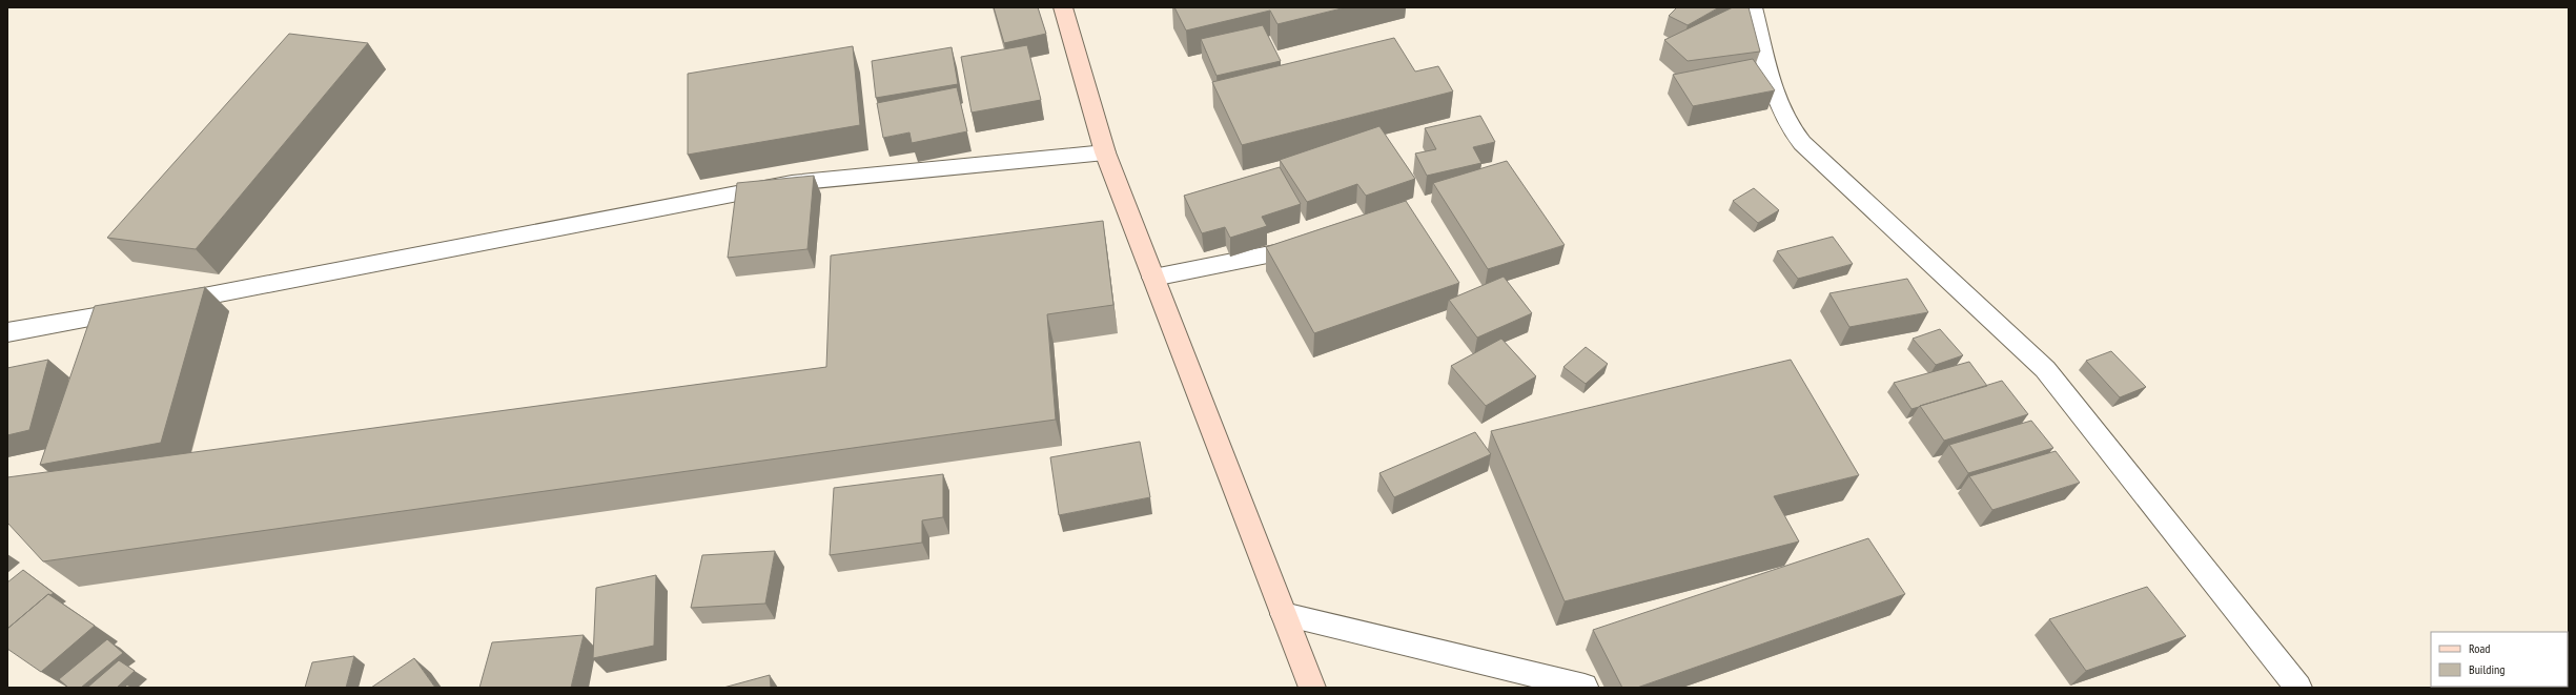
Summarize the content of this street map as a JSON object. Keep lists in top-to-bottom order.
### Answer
{
  "legend": ["Road", "Building"]
}
